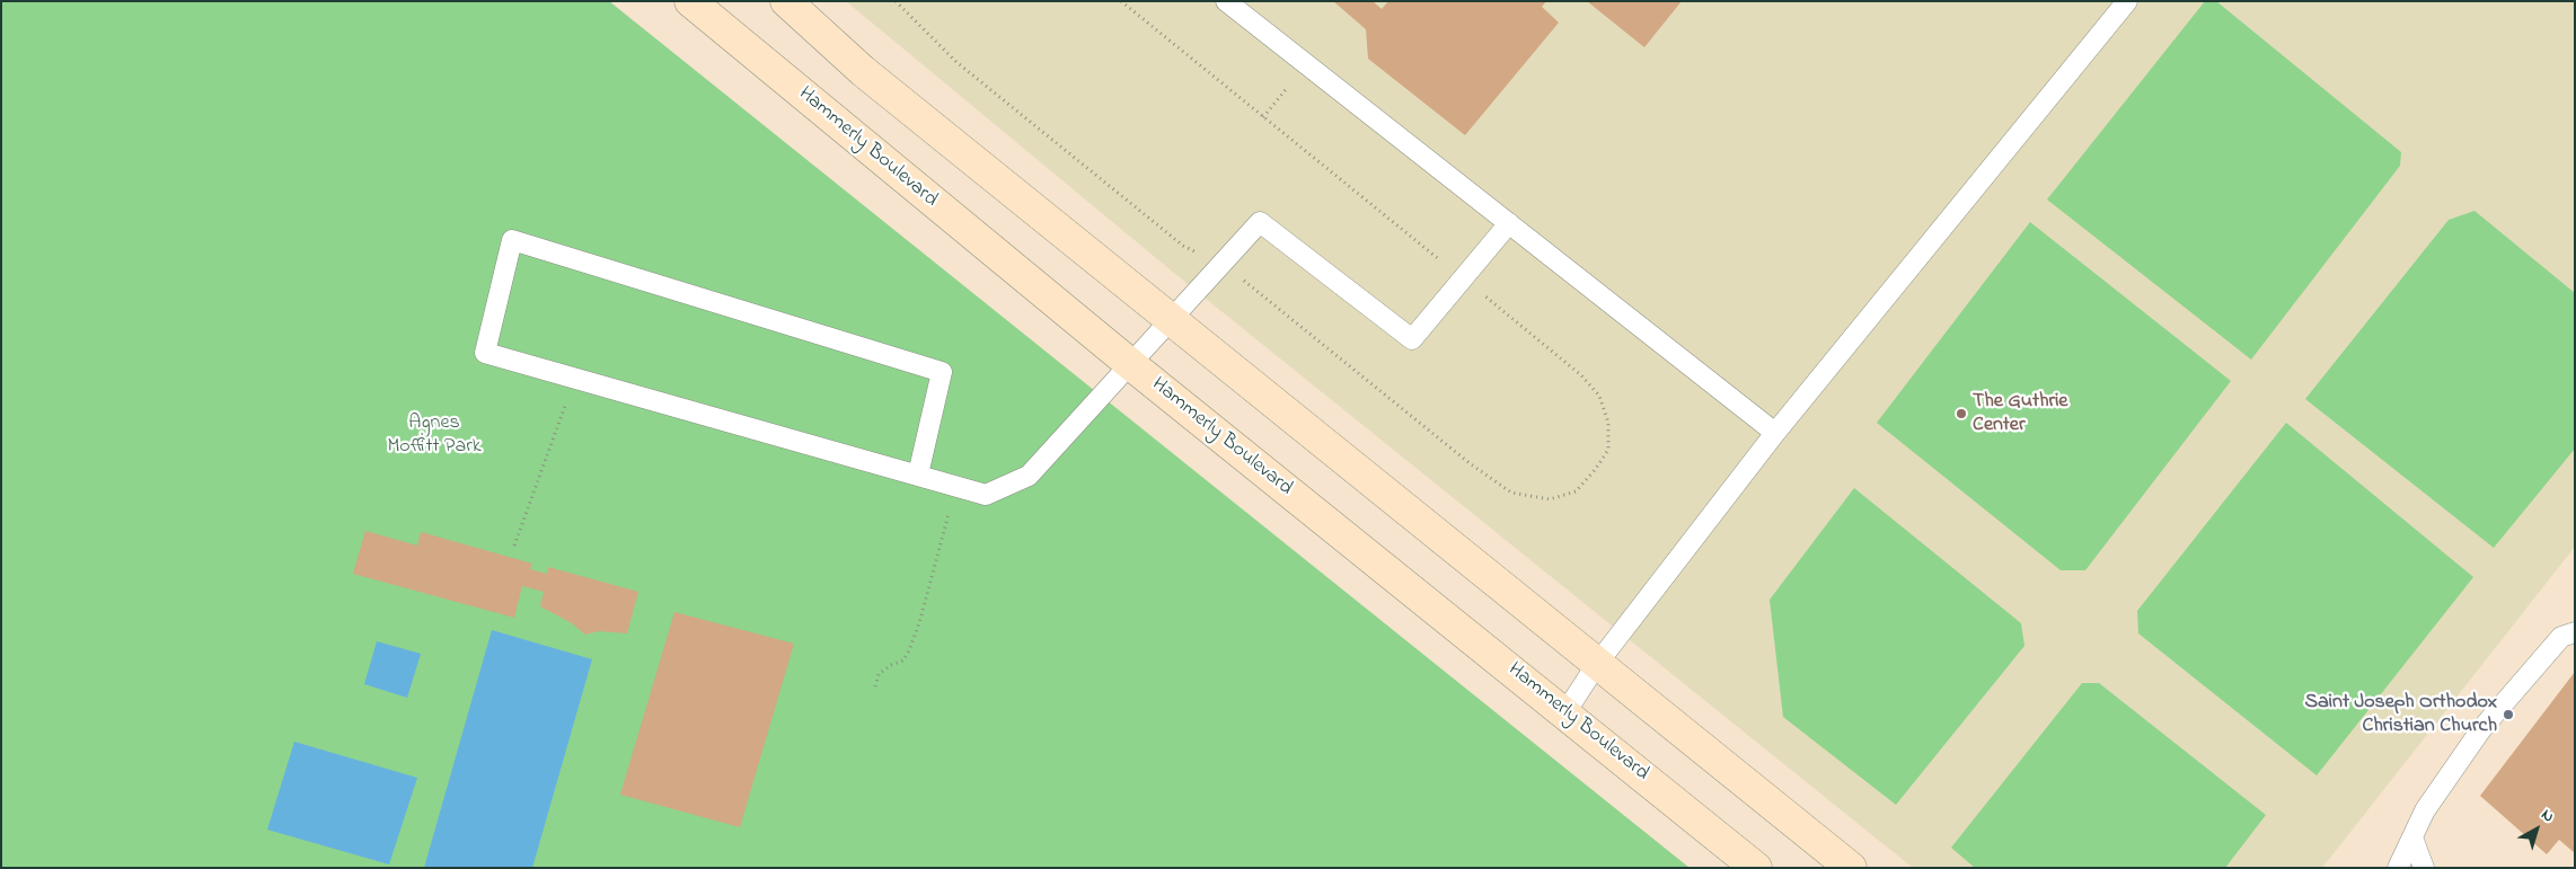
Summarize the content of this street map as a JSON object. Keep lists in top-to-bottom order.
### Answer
{
  "streets": {
    "main road": ["Hammerly Boulevard"]
  },
  "parks": ["Agnes Moffitt Park"],
  "places": ["The Guthrie Center", "Saint Joseph Orthodox Christian Church"],
  "north": "top right"
}
